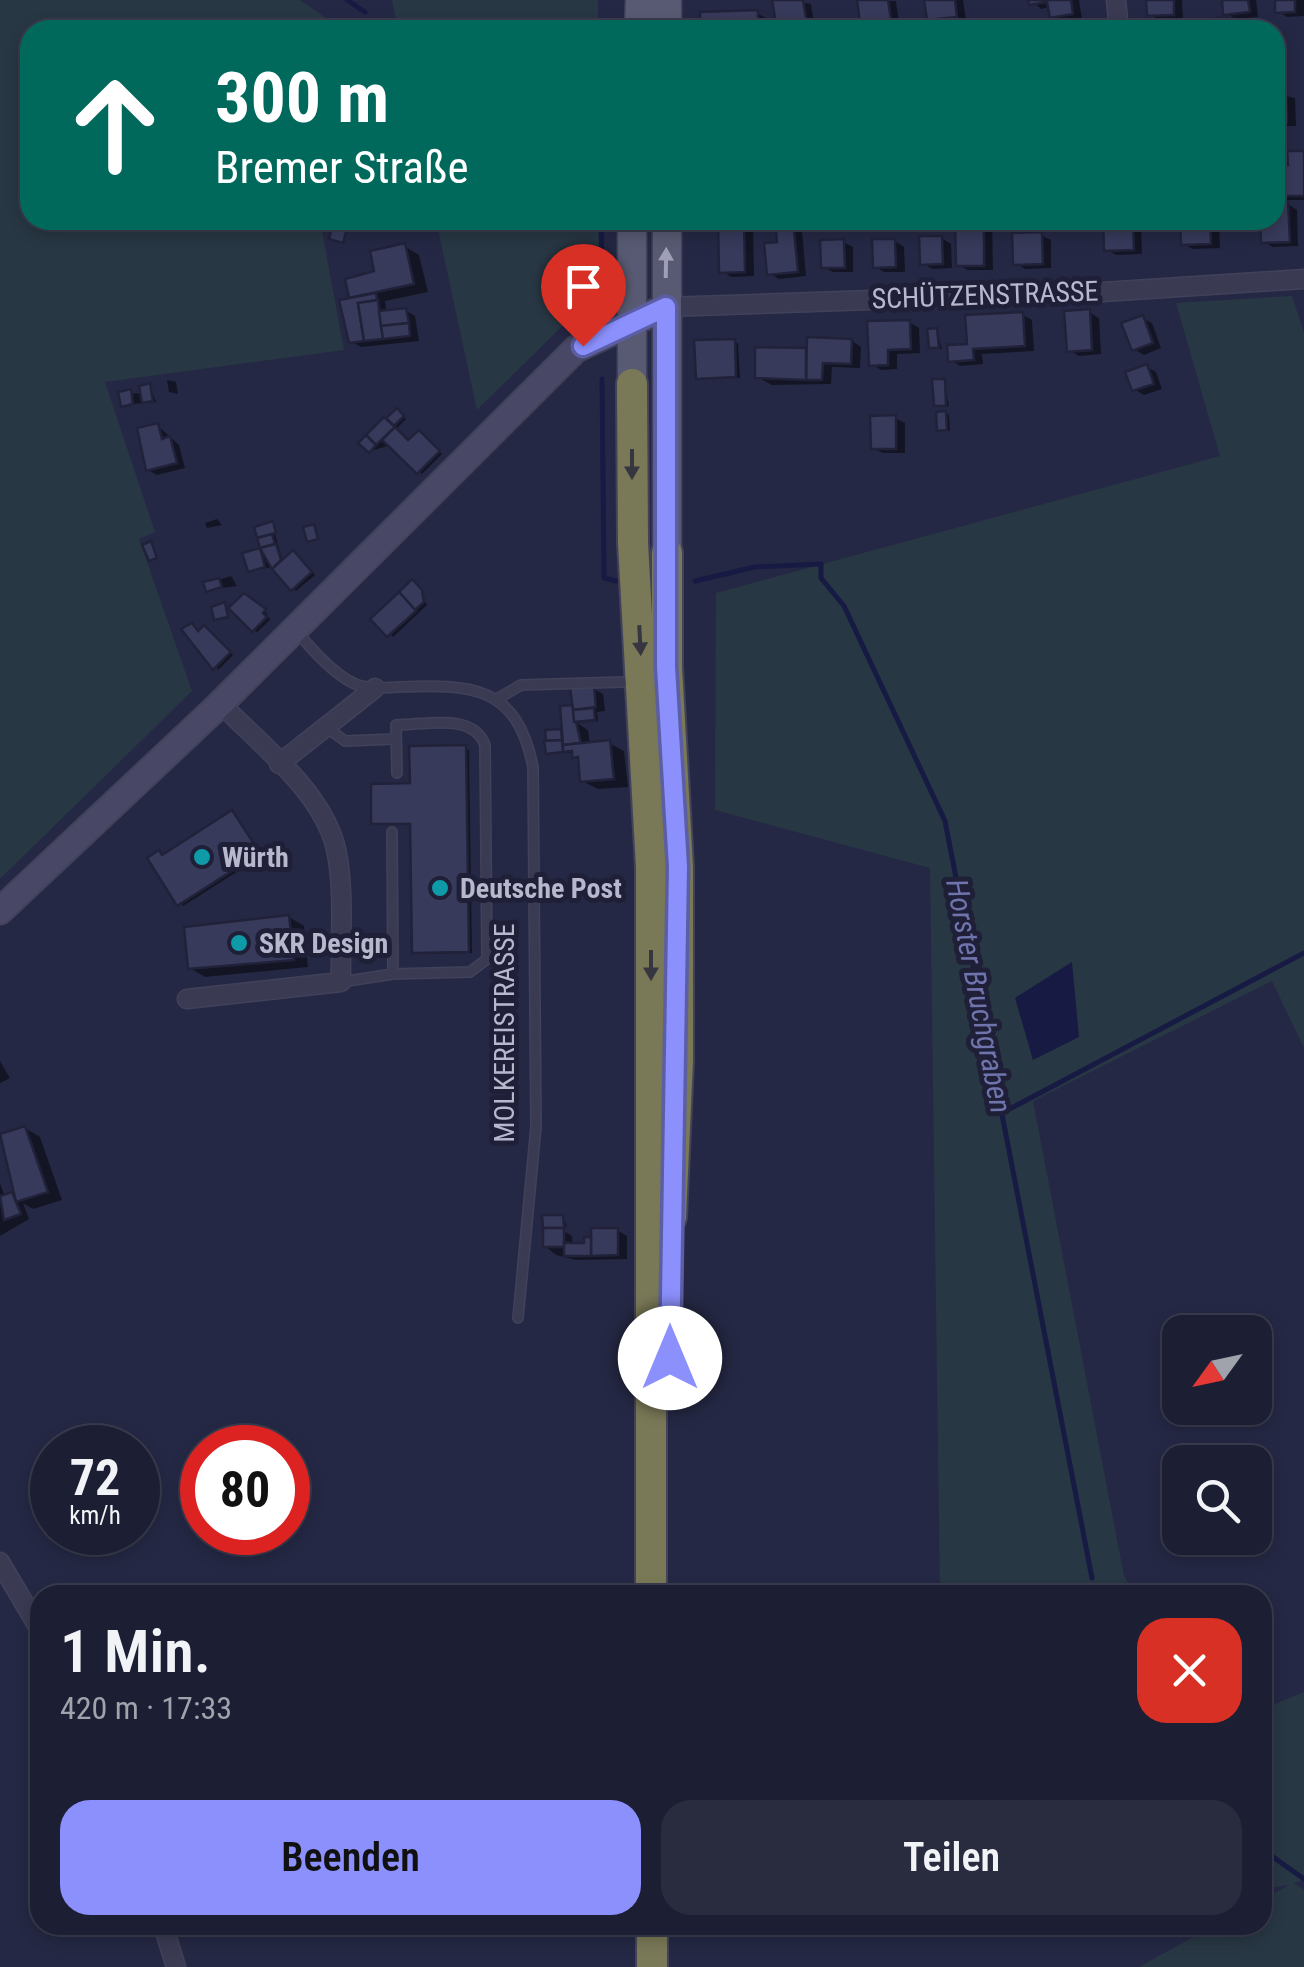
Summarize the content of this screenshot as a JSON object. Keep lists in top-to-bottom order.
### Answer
{
  "streets": {
    "street": ["SCHÜTZENSTRASSE"],
    "lane": ["MOLKEREISTRASSE"]
  },
  "water": ["Horster Bruchgraben"],
  "places": ["Würth", "Deutsche Post", "SKR Design"],
  "north": "bottom left",
  "page": {
    "turn": ["300 m", "Bremer Straße"],
    "speed": "72 km/h",
    "limit": "80",
    "heading": ["1 Min.", "420 m · 17:33"],
    "buttons": ["Beenden", "Teilen"]
  }
}
